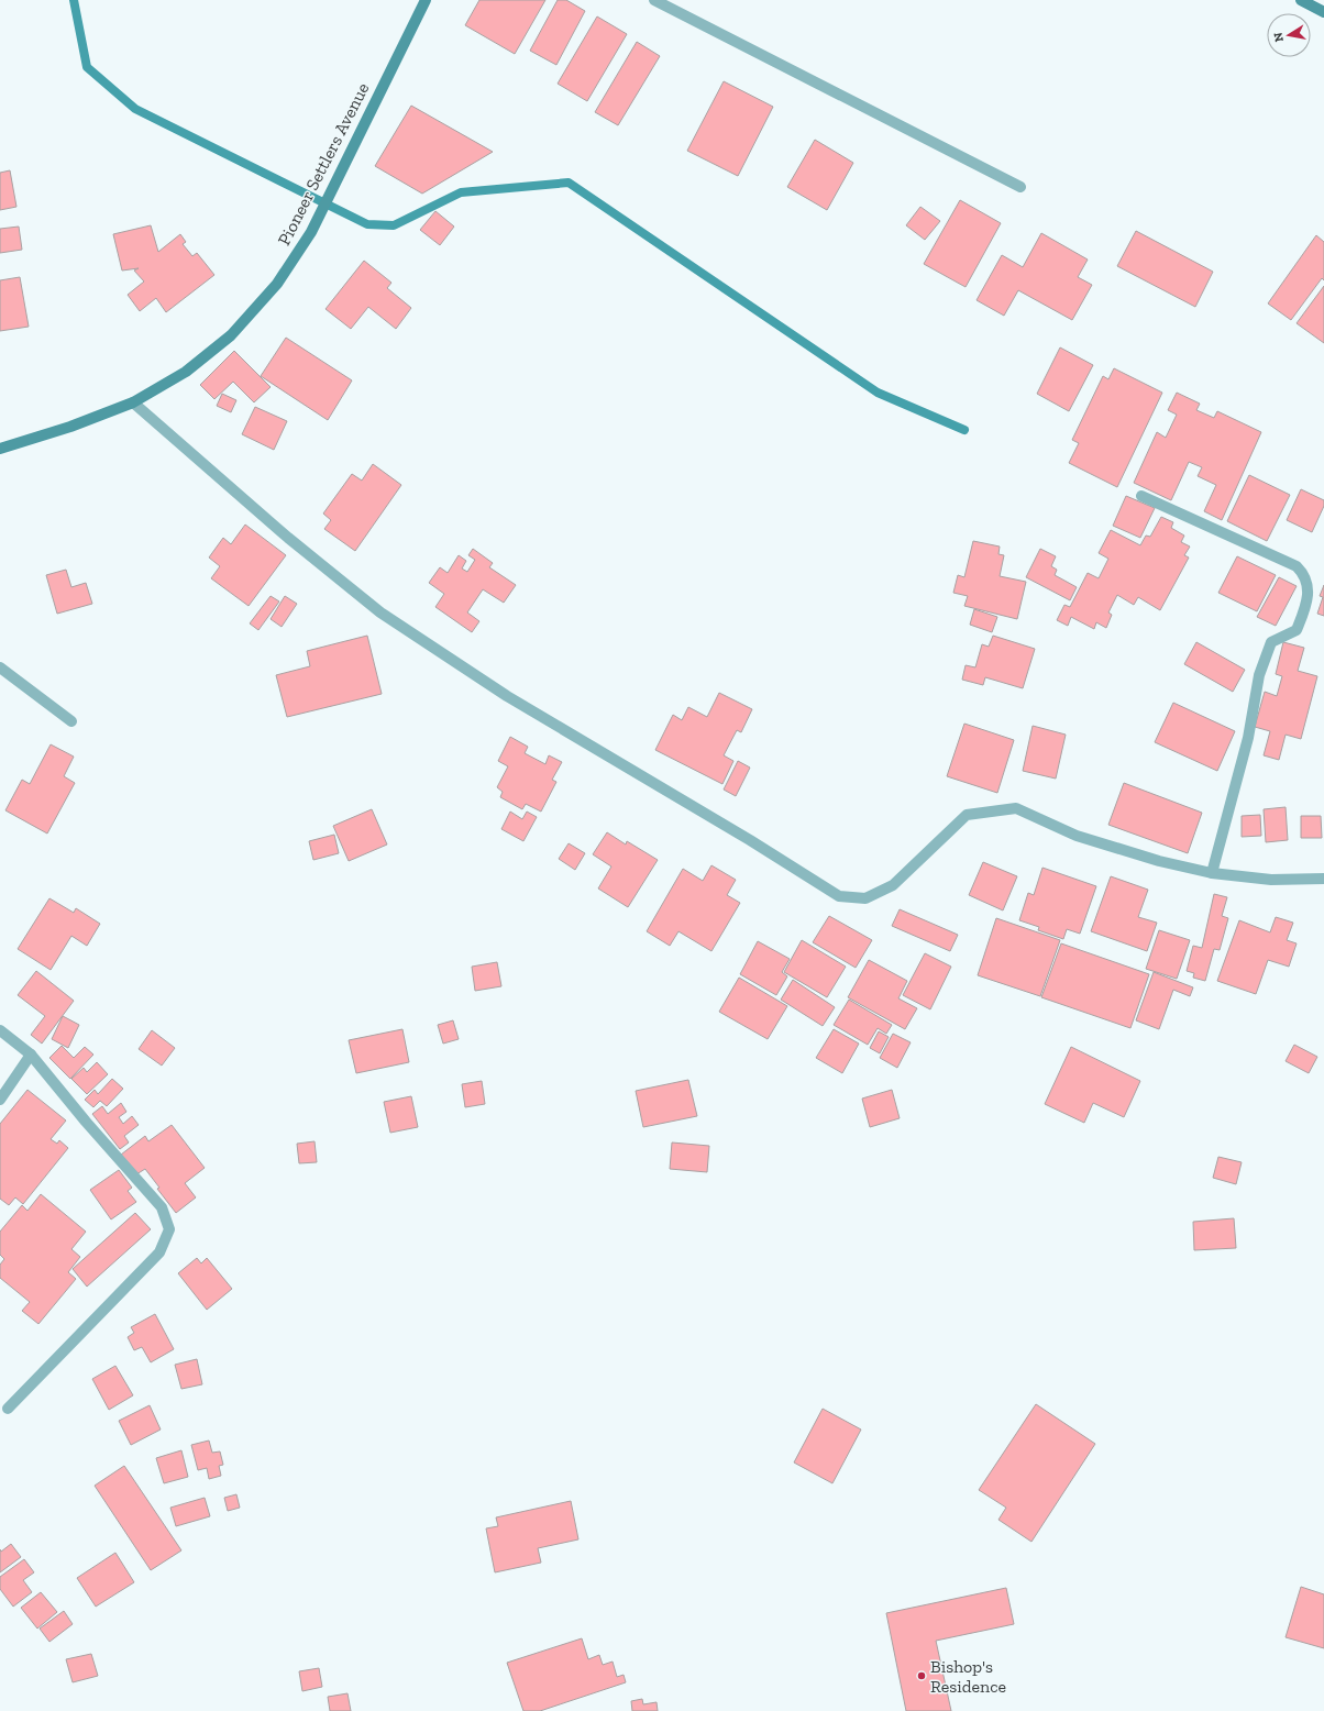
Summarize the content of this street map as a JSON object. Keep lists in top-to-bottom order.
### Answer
{
  "streets": {
    "street": ["Pioneer Settlers Avenue"]
  },
  "places": ["Bishop's Residence"],
  "north": "left"
}
